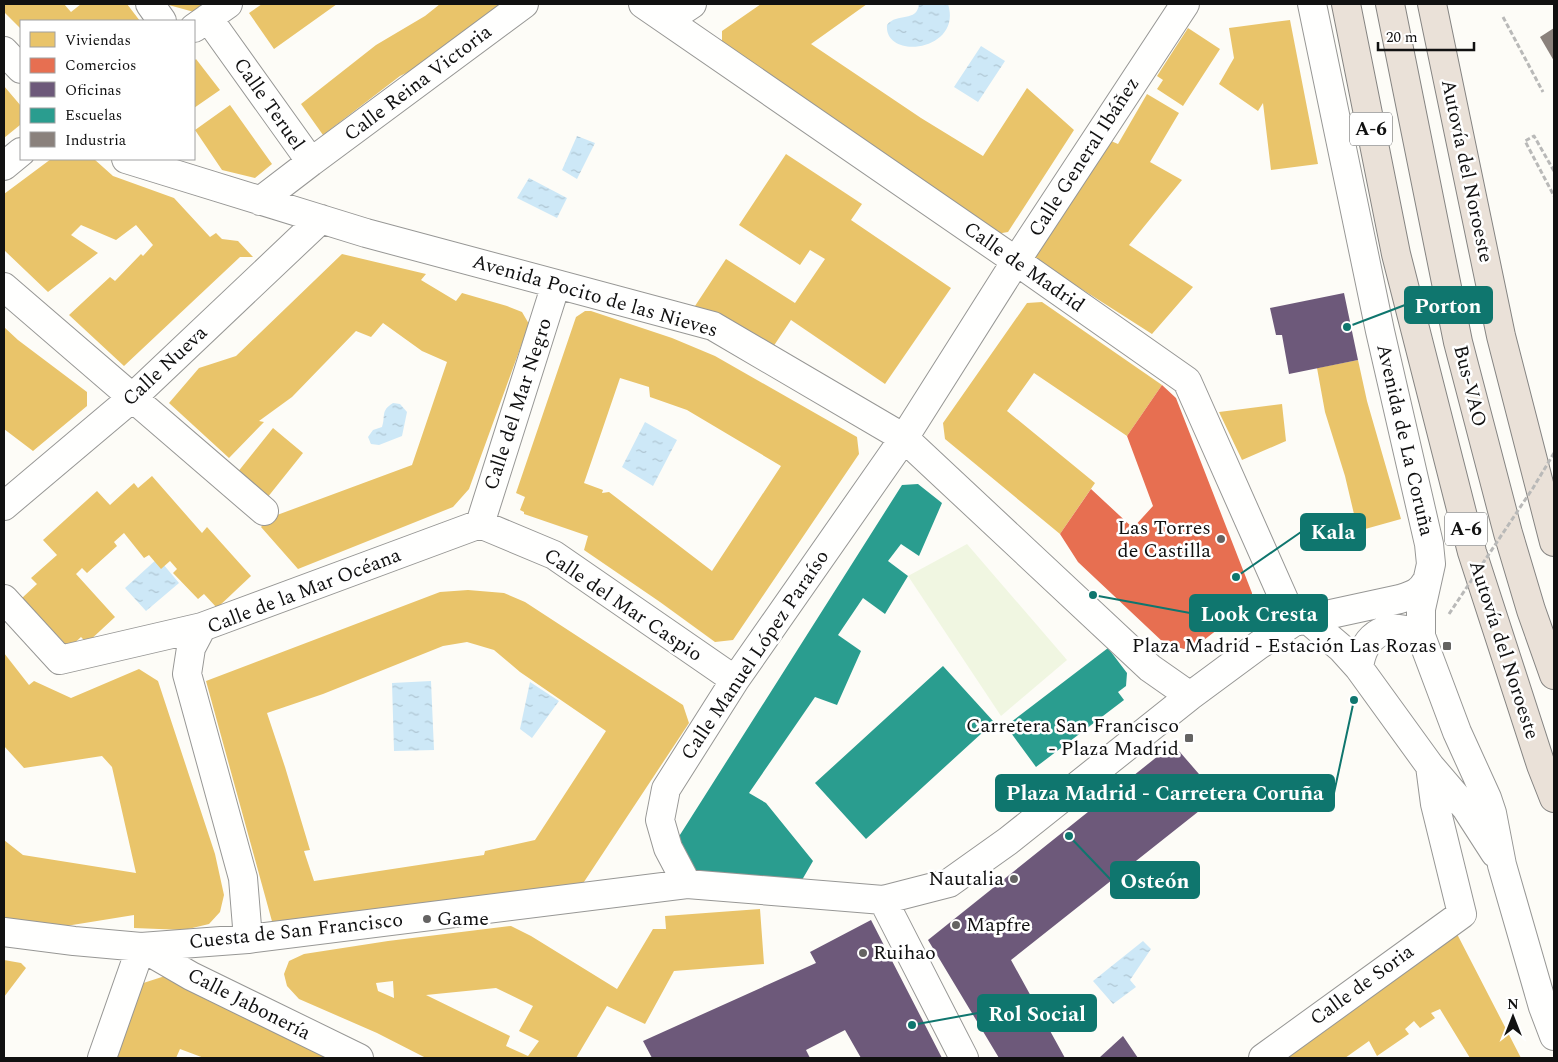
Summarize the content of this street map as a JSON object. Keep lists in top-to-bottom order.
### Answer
{
  "streets": {
    "highway": ["A-6", "Autovía del Noroeste", "Bus-VAO"],
    "street": [
      "Calle Reina Victoria",
      "Calle Teruel",
      "Calle General Ibáñez",
      "Calle de Madrid",
      "Avenida Pocito de las Nieves",
      "Calle Nueva",
      "Calle del Mar Negro",
      "Avenida de La Coruña",
      "Calle de la Mar Océana",
      "Calle del Mar Caspio",
      "Calle Manuel López Paraíso",
      "Cuesta de San Francisco",
      "Calle de Soria",
      "Calle Jabonería"
    ]
  },
  "crossings": [
    ["Calle Reina Victoria", "Calle Teruel"],
    ["Calle Teruel", "Avenida Pocito de las Nieves"],
    ["Calle General Ibáñez", "Calle de Madrid"],
    ["Calle General Ibáñez", "Avenida Pocito de las Nieves"],
    ["Calle General Ibáñez", "Calle Manuel López Paraíso"],
    ["Calle de Madrid", "Cuesta de San Francisco"],
    ["Avenida Pocito de las Nieves", "Calle Nueva"],
    ["Avenida Pocito de las Nieves", "Calle del Mar Negro"],
    ["Avenida Pocito de las Nieves", "Calle Manuel López Paraíso"],
    ["Avenida Pocito de las Nieves", "Cuesta de San Francisco"],
    ["Calle del Mar Negro", "Calle de la Mar Océana"],
    ["Calle del Mar Negro", "Calle del Mar Caspio"],
    ["Avenida de La Coruña", "Cuesta de San Francisco"],
    ["Calle de la Mar Océana", "Calle del Mar Caspio"],
    ["Calle de la Mar Océana", "Cuesta de San Francisco"],
    ["Calle del Mar Caspio", "Calle Manuel López Paraíso"],
    ["Calle Manuel López Paraíso", "Cuesta de San Francisco"],
    ["Cuesta de San Francisco", "Calle Jabonería"]
  ],
  "places": {
    "other": [
      "Porton",
      "Las Torres de Castilla",
      "Kala",
      "Look Cresta",
      "Plaza Madrid - Carretera Coruña",
      "Osteón",
      "Nautalia",
      "Game",
      "Mapfre",
      "Ruihao",
      "Rol Social"
    ],
    "transit": ["Plaza Madrid - Estación Las Rozas", "Carretera San Francisco - Plaza Madrid"]
  },
  "legend": [
    "Viviendas",
    "Comercios",
    "Oficinas",
    "Escuelas",
    "Industria"
  ],
  "scale_bar": "20 m",
  "north": "top"
}
